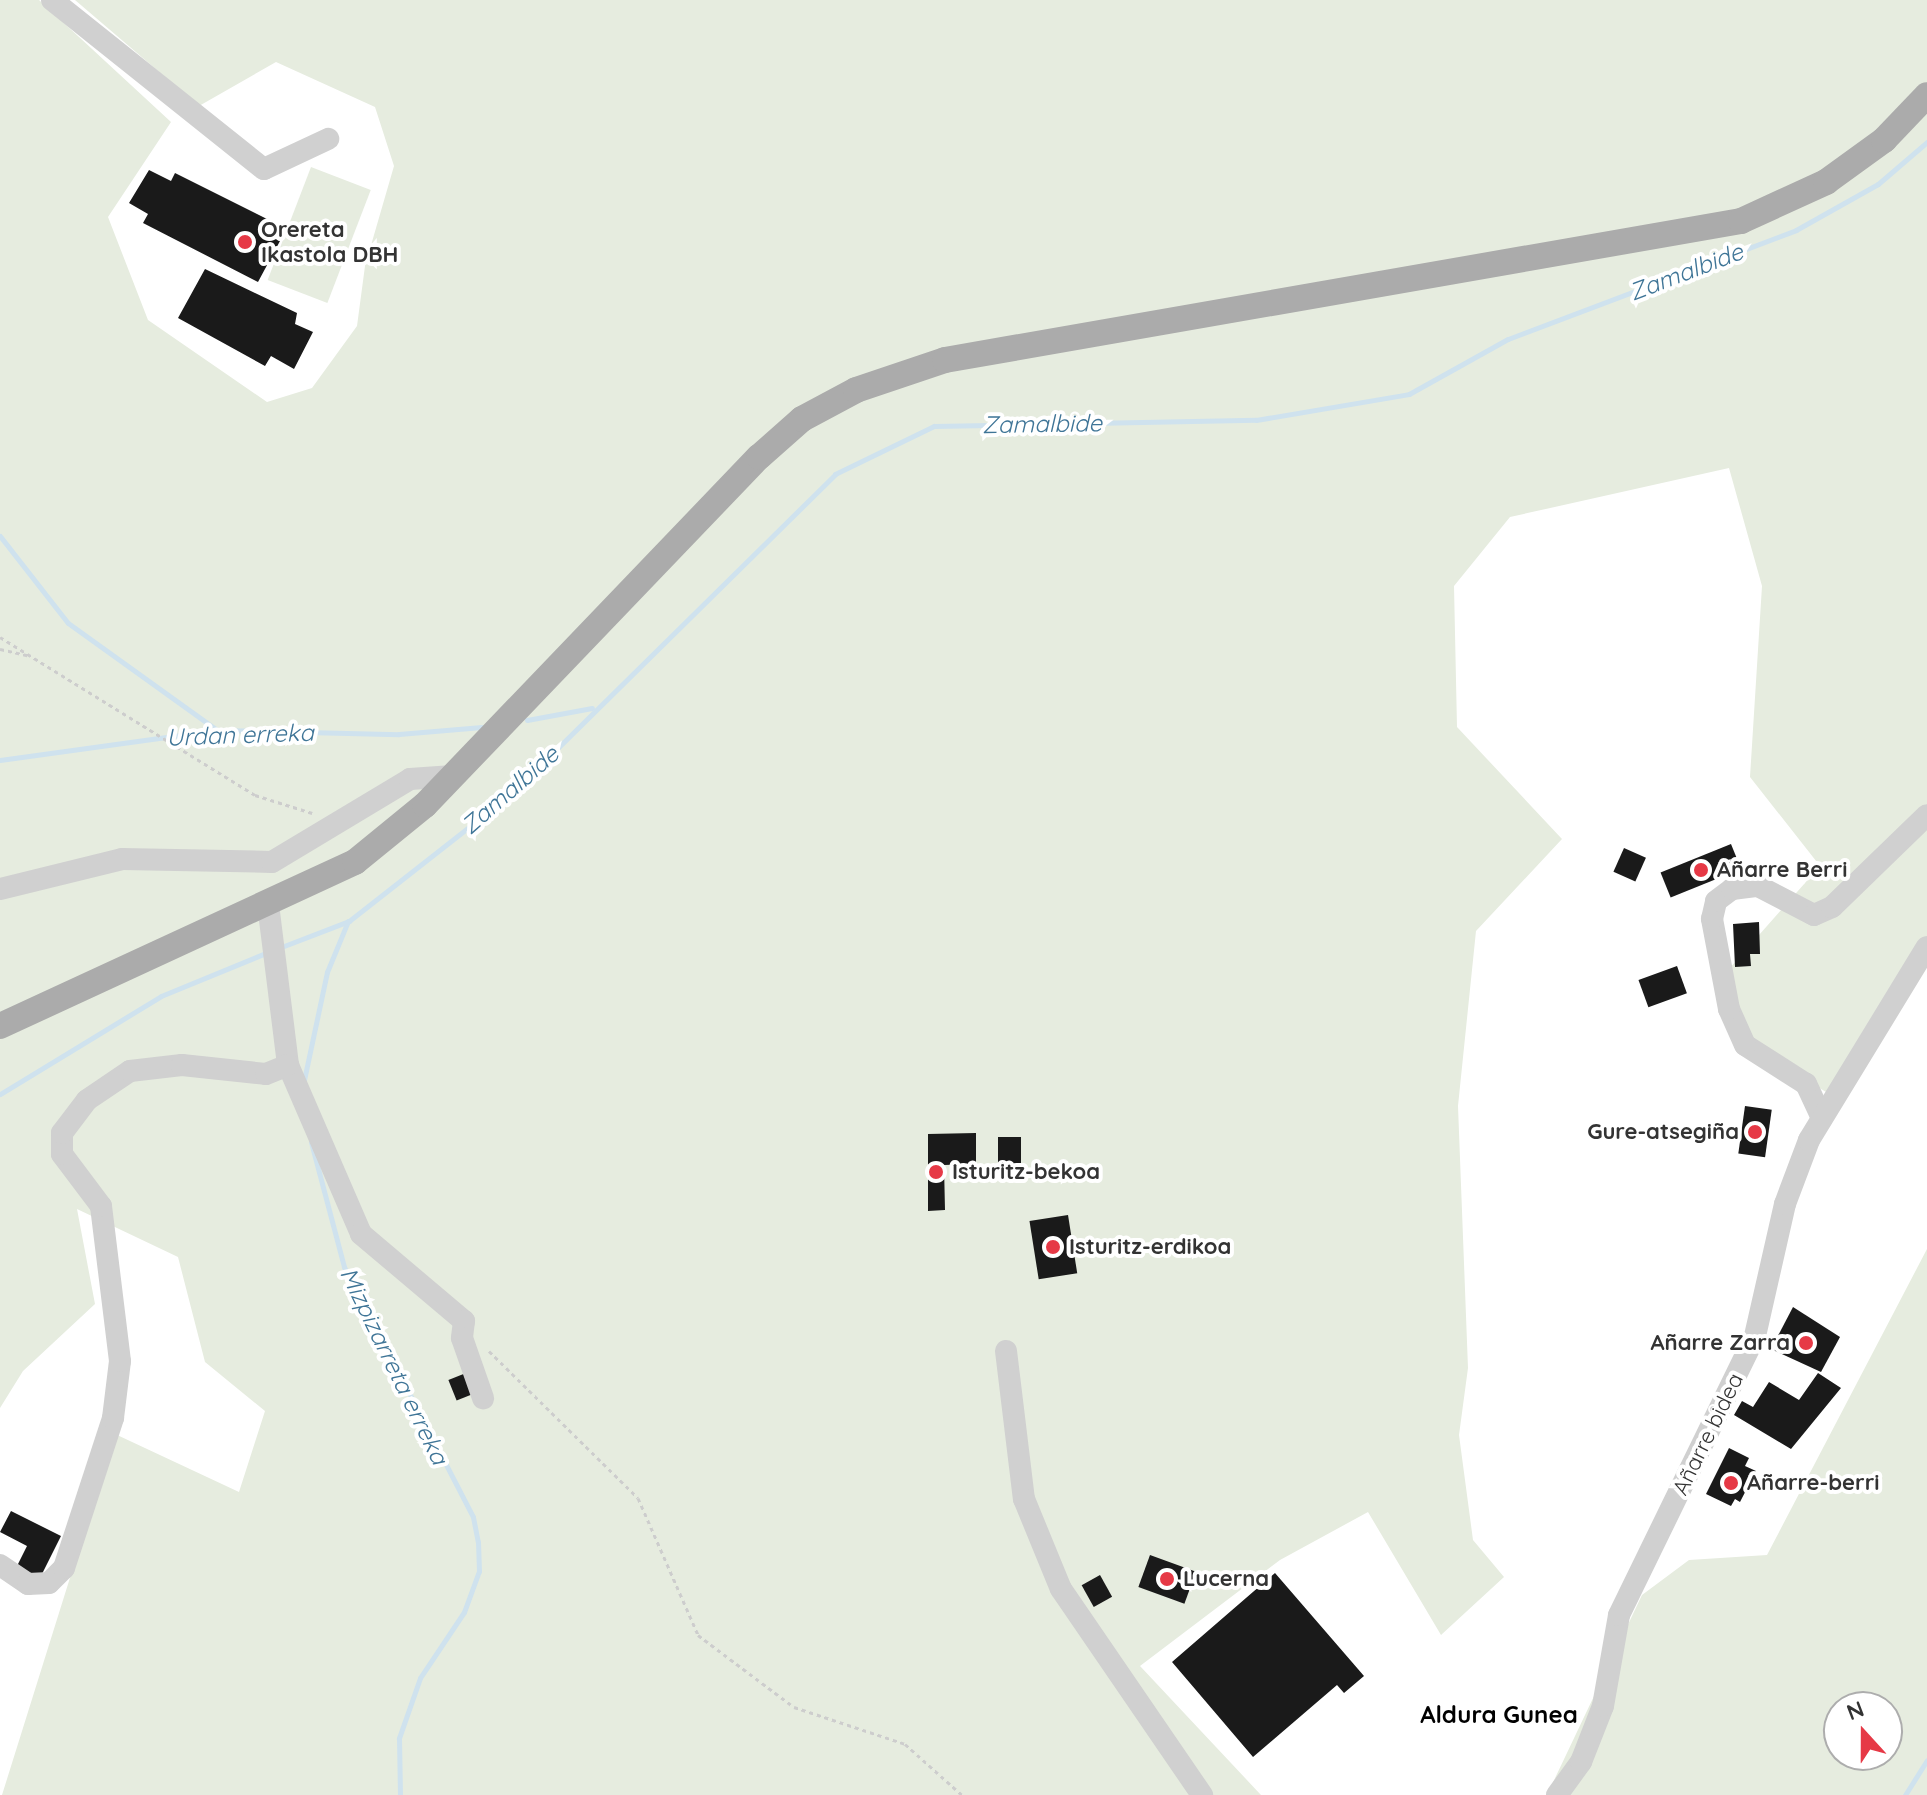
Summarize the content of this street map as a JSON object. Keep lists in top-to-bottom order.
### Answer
{
  "streets": {
    "street": ["Añarre bidea"]
  },
  "districts": ["Aldura Gunea"],
  "water": ["Zamalbide", "Urdan erreka", "Mizpizarreta erreka"],
  "places": [
    "Orereta Ikastola DBH",
    "Añarre Berri",
    "Gure-atsegiña",
    "Isturitz-bekoa",
    "Isturitz-erdikoa",
    "Añarre Zarra",
    "Añarre-berri",
    "Lucerna"
  ],
  "north": "top"
}
